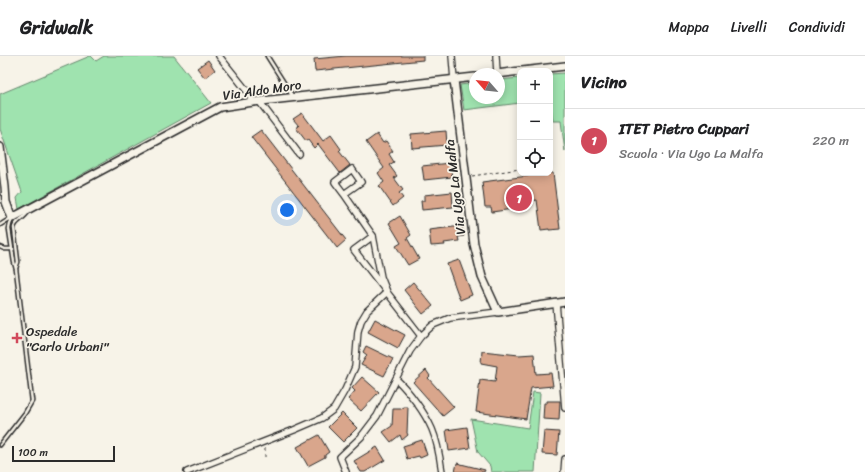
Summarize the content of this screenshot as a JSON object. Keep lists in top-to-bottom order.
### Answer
{
  "streets": {
    "street": ["Via Aldo Moro", "Via Ugo La Malfa"]
  },
  "crossings": [
    ["Via Aldo Moro", "Via Ugo La Malfa"]
  ],
  "places": {
    "health": ["Ospedale \"Carlo Urbani\""]
  },
  "scale_bar": "100 m",
  "north": "top left",
  "page": {
    "header": "Gridwalk",
    "nav": ["Mappa", "Livelli", "Condividi"],
    "heading": "Vicino",
    "map_buttons": ["+", "−"],
    "list": [
      {
        "mark": "1",
        "name": "ITET Pietro Cuppari",
        "note": "Scuola · Via Ugo La Malfa",
        "value": "220 m"
      }
    ],
    "pins": "1",
    "scale": "100 m"
  }
}
